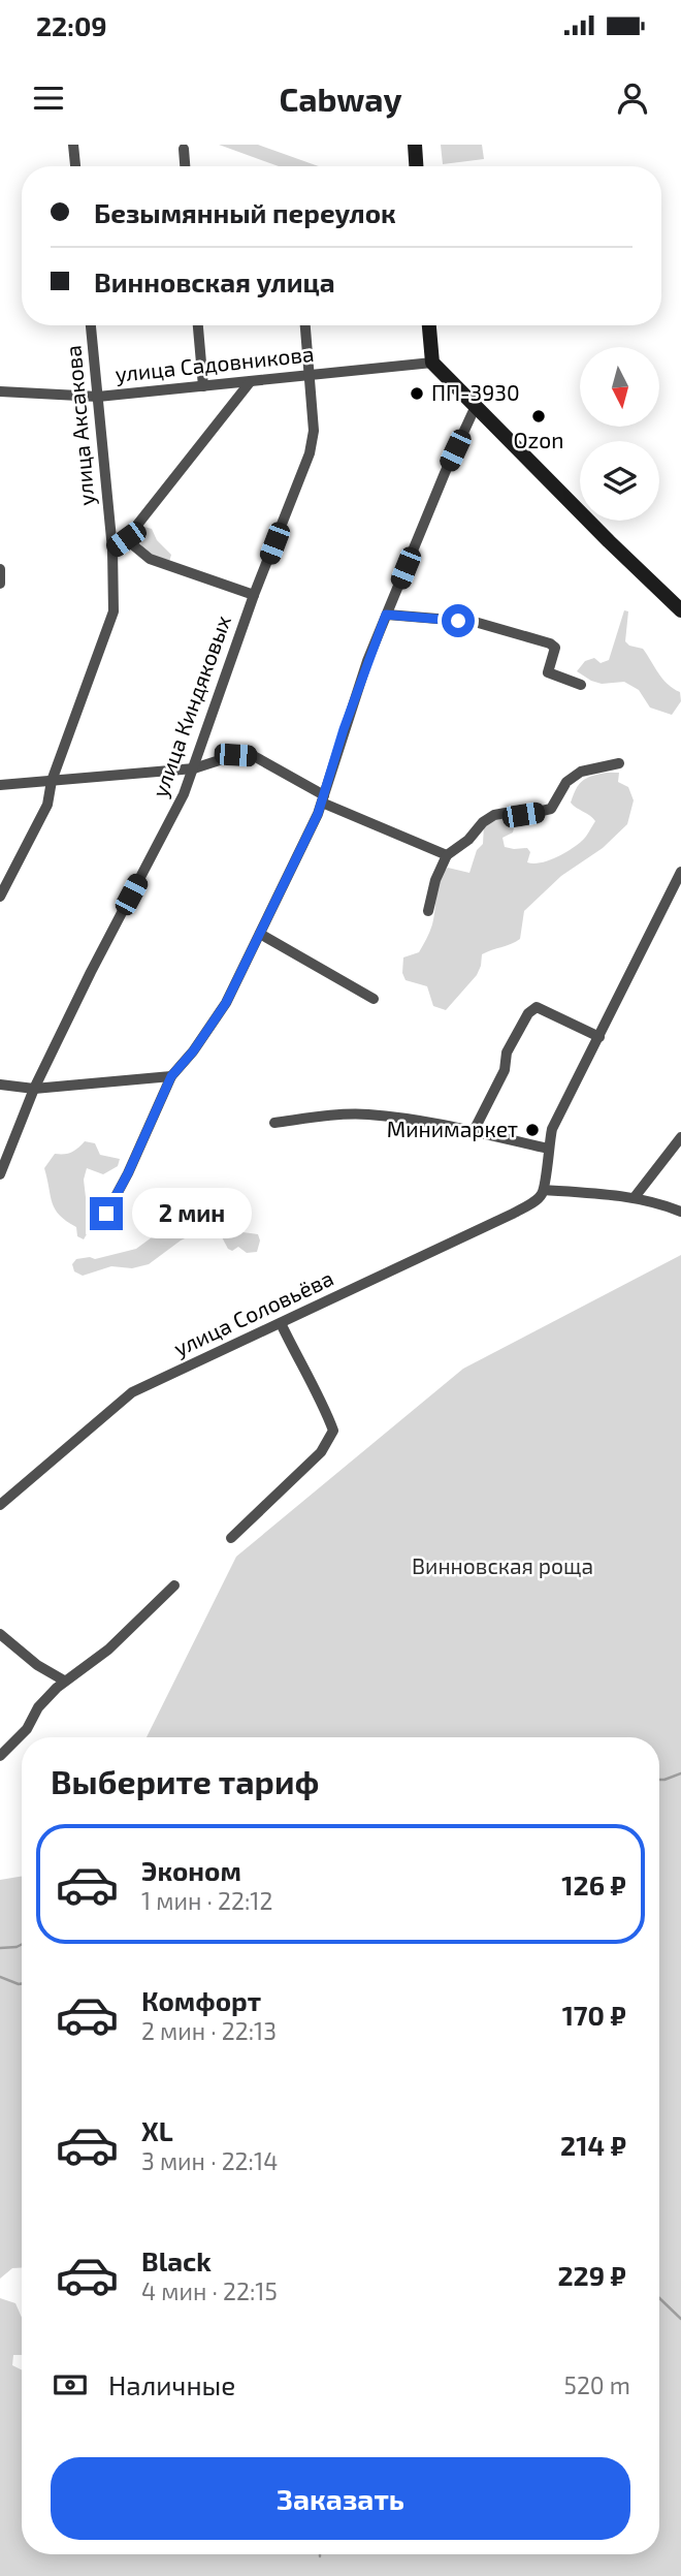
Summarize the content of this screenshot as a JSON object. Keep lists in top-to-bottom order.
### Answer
{
  "streets": {
    "street": [
      "улица Садовникова",
      "улица Аксакова",
      "улица Киндяковых",
      "улица Соловьёва"
    ]
  },
  "crossings": [
    ["улица Садовникова", "улица Аксакова"],
    ["улица Садовникова", "улица Киндяковых"]
  ],
  "parks": ["Винновская роща"],
  "places": ["ПП-3930", "Ozon", "Минимаркет"],
  "north": "bottom",
  "page": {
    "status": "22:09",
    "header": "Cabway",
    "banner": ["Безымянный переулок", "Винновская улица"],
    "bubble": "2 мин",
    "heading": "Выберите тариф",
    "list": [
      {
        "name": "Эконом",
        "note": "1 мин · 22:12",
        "value": "126 ₽"
      },
      {
        "name": "Комфорт",
        "note": "2 мин · 22:13",
        "value": "170 ₽"
      },
      {
        "name": "XL",
        "note": "3 мин · 22:14",
        "value": "214 ₽"
      },
      {
        "name": "Black",
        "note": "4 мин · 22:15",
        "value": "229 ₽"
      }
    ],
    "pay": ["Наличные", "520 m"],
    "buttons": "Заказать"
  }
}
